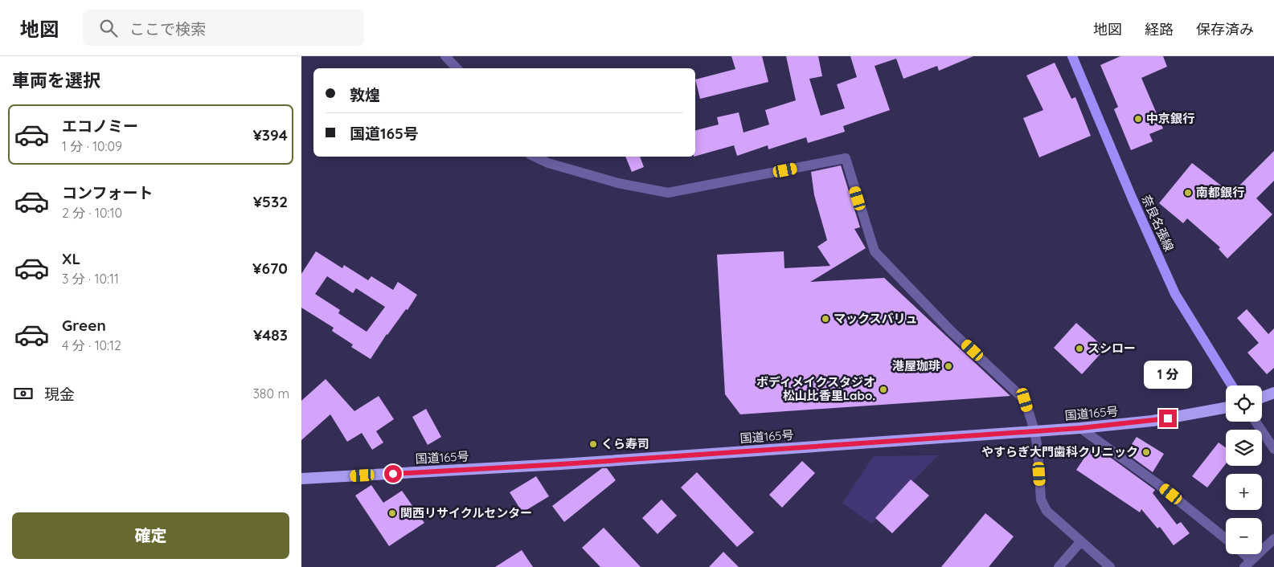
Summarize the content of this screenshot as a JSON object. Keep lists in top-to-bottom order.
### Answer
{
  "streets": {
    "highway": ["国道165号"],
    "main road": ["奈良名張線"]
  },
  "places": [
    "中京銀行",
    "南都銀行",
    "マックスバリュ",
    "スシロー",
    "港屋珈琲",
    "ボディメイクスタジオ 松山比香里Labo.",
    "くら寿司",
    "やすらぎ大門歯科クリニック",
    "関西リサイクルセンター"
  ],
  "page": {
    "header": "地図",
    "search": "ここで検索",
    "nav": ["地図", "経路", "保存済み"],
    "heading": "車両を選択",
    "banner": ["敦煌", "国道165号"],
    "list": [
      {
        "name": "エコノミー",
        "note": "1 分 · 10:09",
        "value": "¥394"
      },
      {
        "name": "コンフォート",
        "note": "2 分 · 10:10",
        "value": "¥532"
      },
      {
        "name": "XL",
        "note": "3 分 · 10:11",
        "value": "¥670"
      },
      {
        "name": "Green",
        "note": "4 分 · 10:12",
        "value": "¥483"
      }
    ],
    "bubble": "1 分",
    "pay": ["現金", "380 m"],
    "map_buttons": ["+", "−"],
    "buttons": "確定"
  }
}
